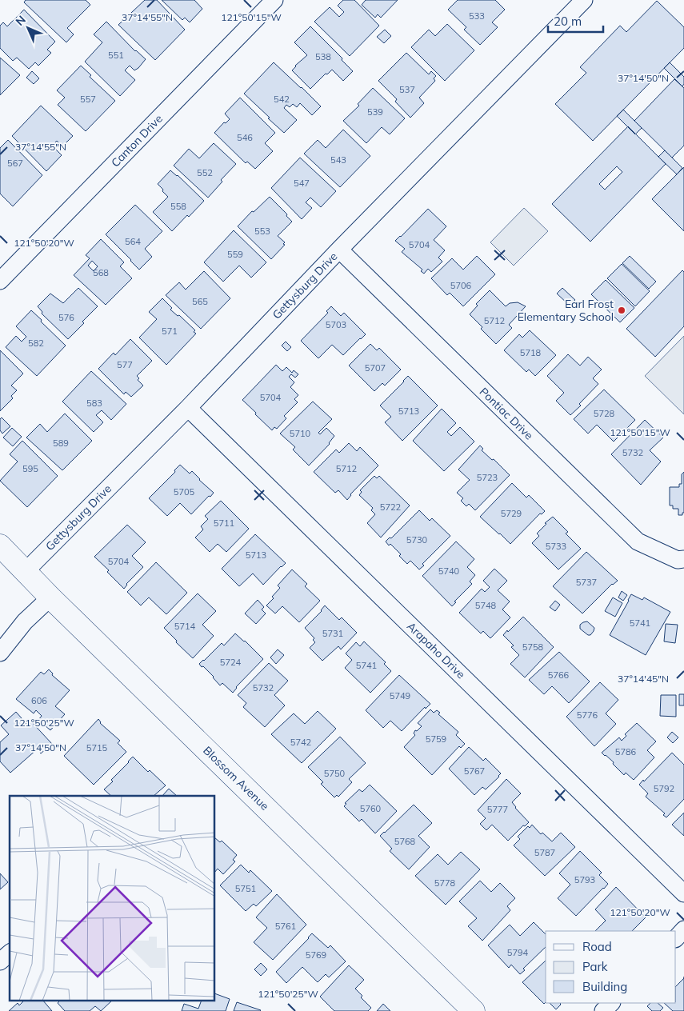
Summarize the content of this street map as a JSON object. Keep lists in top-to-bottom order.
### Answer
{
  "streets": {
    "street": [
      "Canton Drive",
      "Gettysburg Drive",
      "Pontiac Drive",
      "Arapaho Drive",
      "Blossom Avenue"
    ]
  },
  "crossings": [
    ["Gettysburg Drive", "Pontiac Drive"],
    ["Gettysburg Drive", "Arapaho Drive"],
    ["Gettysburg Drive", "Blossom Avenue"]
  ],
  "places": ["Earl Frost Elementary School"],
  "house_numbers": [
    "533",
    "551",
    "538",
    "537",
    "557",
    "542",
    "539",
    "546",
    "543",
    "567",
    "552",
    "547",
    "558",
    "553",
    "564",
    "5704",
    "559",
    "568",
    "5706",
    "565",
    "576",
    "5712",
    "5703",
    "571",
    "582",
    "5718",
    "577",
    "5707",
    "5704",
    "583",
    "5713",
    "5728",
    "5710",
    "589",
    "5732",
    "595",
    "5712",
    "5723",
    "5705",
    "5722",
    "5729",
    "5711",
    "5730",
    "5733",
    "5713",
    "5704",
    "5740",
    "5737",
    "5748",
    "5741",
    "5714",
    "5731",
    "5758",
    "5724",
    "5741",
    "5766",
    "5732",
    "5749",
    "606",
    "5776",
    "5759",
    "5742",
    "5715",
    "5786",
    "5767",
    "5750",
    "5792",
    "5760",
    "5777",
    "5768",
    "5787",
    "5793",
    "5778",
    "5751",
    "5761",
    "5794",
    "5769"
  ],
  "legend": ["Road", "Park", "Building"],
  "scale_bar": "20 m",
  "north": "top left",
  "coordinates": [
    "37°14'55\"N",
    "121°50'15\"W",
    "37°14'50\"N",
    "121°50'20\"W",
    "37°14'45\"N",
    "121°50'25\"W"
  ]
}
